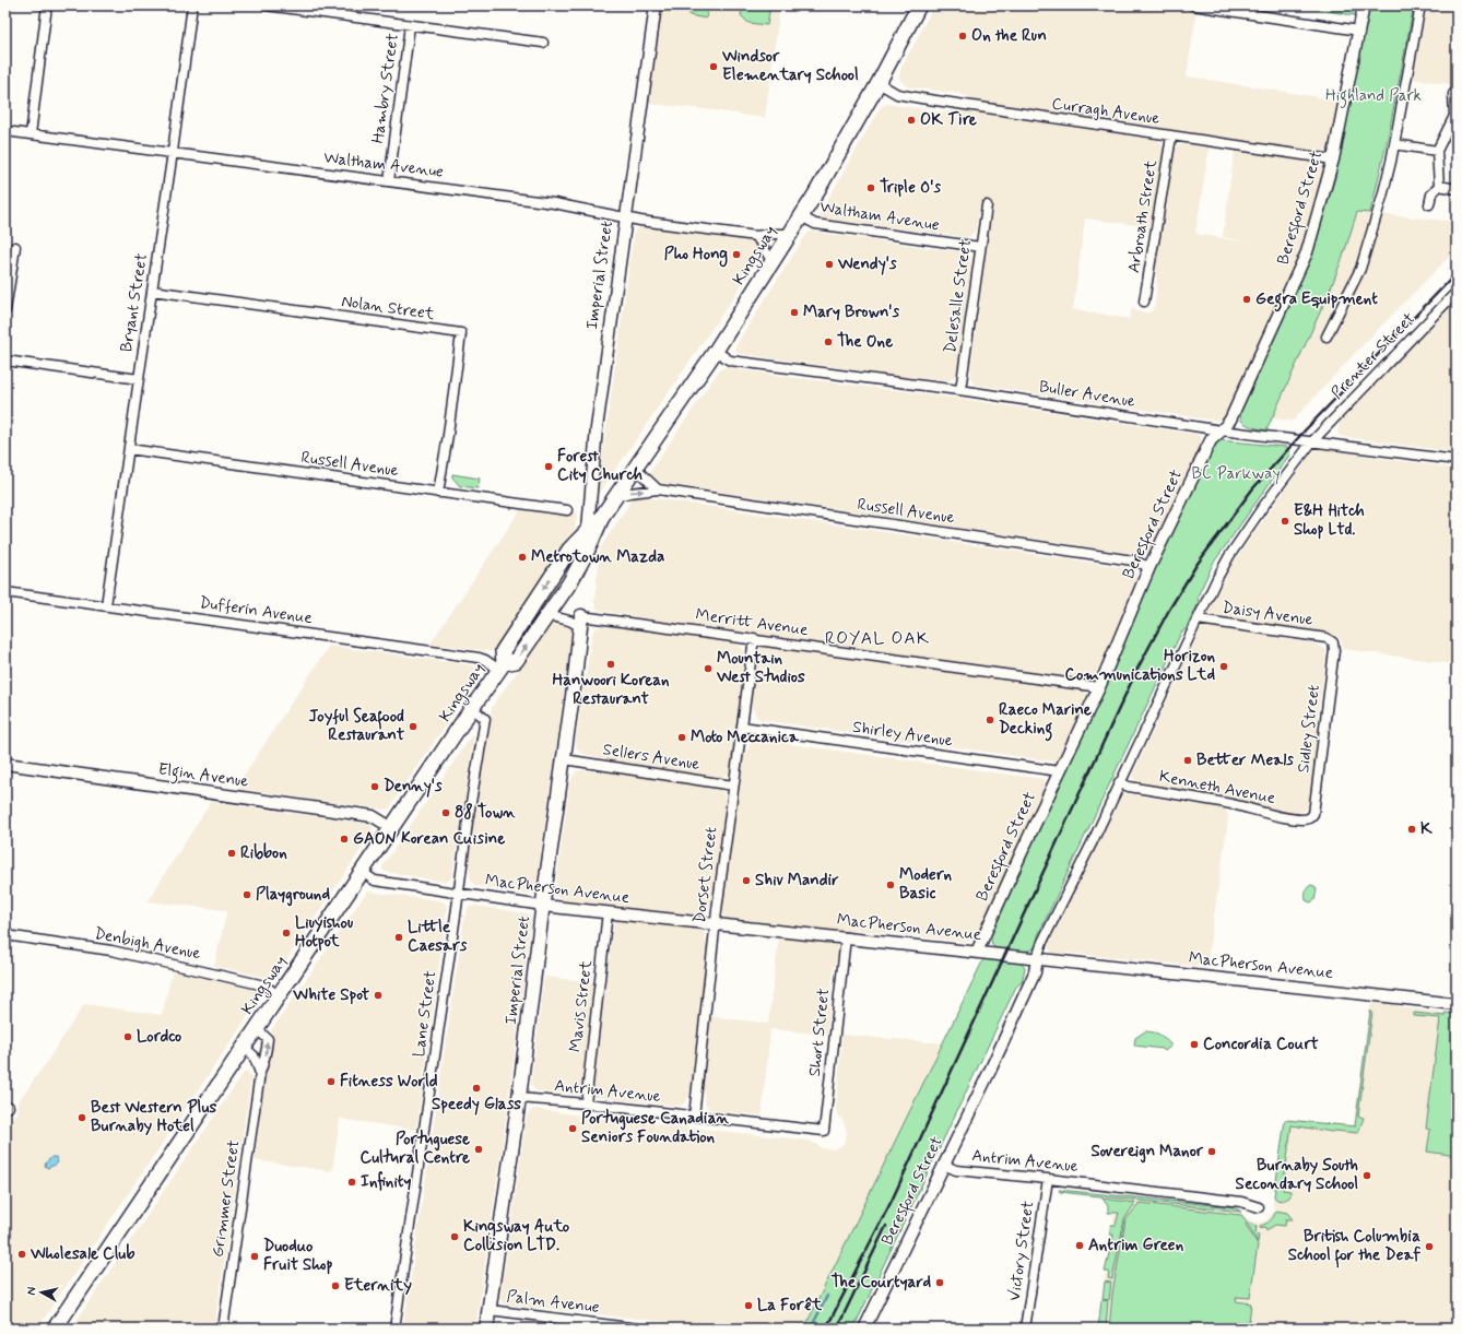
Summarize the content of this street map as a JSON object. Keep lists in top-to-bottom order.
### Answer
{
  "streets": {
    "main road": ["Kingsway", "Imperial Street"],
    "street": [
      "Hambry Street",
      "Curragh Avenue",
      "Waltham Avenue",
      "Beresford Street",
      "Arbroath Street",
      "Delesalle Street",
      "Bryant Street",
      "Nolan Street",
      "Prenter Street",
      "Buller Avenue",
      "Russell Avenue",
      "Dufferin Avenue",
      "Daisy Avenue",
      "Merritt Avenue",
      "Sidley Street",
      "Shirley Avenue",
      "Sellers Avenue",
      "Elgin Avenue",
      "Kenneth Avenue",
      "Dorset Street",
      "MacPherson Avenue",
      "Denbigh Avenue",
      "Mavis Street",
      "Lane Street",
      "Short Street",
      "Antrim Avenue",
      "Grimmer Street",
      "Victory Street",
      "Palm Avenue"
    ]
  },
  "crossings": [
    ["Hambry Street", "Waltham Avenue"],
    ["Curragh Avenue", "Beresford Street"],
    ["Curragh Avenue", "Arbroath Street"],
    ["Curragh Avenue", "Kingsway"],
    ["Waltham Avenue", "Kingsway"],
    ["Waltham Avenue", "Imperial Street"],
    ["Waltham Avenue", "Delesalle Street"],
    ["Waltham Avenue", "Bryant Street"],
    ["Beresford Street", "Prenter Street"],
    ["Beresford Street", "Buller Avenue"],
    ["Beresford Street", "Russell Avenue"],
    ["Beresford Street", "Daisy Avenue"],
    ["Beresford Street", "Merritt Avenue"],
    ["Beresford Street", "Shirley Avenue"],
    ["Beresford Street", "Kenneth Avenue"],
    ["Beresford Street", "MacPherson Avenue"],
    ["Beresford Street", "Antrim Avenue"],
    ["Kingsway", "Imperial Street"],
    ["Kingsway", "Buller Avenue"],
    ["Kingsway", "Russell Avenue"],
    ["Kingsway", "Dufferin Avenue"],
    ["Kingsway", "Merritt Avenue"],
    ["Kingsway", "Elgin Avenue"],
    ["Kingsway", "MacPherson Avenue"],
    ["Kingsway", "Denbigh Avenue"],
    ["Kingsway", "Lane Street"],
    ["Kingsway", "Grimmer Street"],
    ["Imperial Street", "Merritt Avenue"],
    ["Imperial Street", "Sellers Avenue"],
    ["Imperial Street", "MacPherson Avenue"],
    ["Imperial Street", "Antrim Avenue"],
    ["Imperial Street", "Palm Avenue"],
    ["Delesalle Street", "Buller Avenue"],
    ["Bryant Street", "Nolan Street"],
    ["Bryant Street", "Russell Avenue"],
    ["Bryant Street", "Dufferin Avenue"],
    ["Nolan Street", "Russell Avenue"],
    ["Prenter Street", "Buller Avenue"],
    ["Daisy Avenue", "Sidley Street"],
    ["Merritt Avenue", "Dorset Street"],
    ["Sidley Street", "Kenneth Avenue"],
    ["Shirley Avenue", "Dorset Street"],
    ["Sellers Avenue", "Dorset Street"],
    ["Dorset Street", "MacPherson Avenue"],
    ["Dorset Street", "Antrim Avenue"],
    ["MacPherson Avenue", "Mavis Street"],
    ["MacPherson Avenue", "Lane Street"],
    ["MacPherson Avenue", "Short Street"],
    ["Mavis Street", "Antrim Avenue"],
    ["Short Street", "Antrim Avenue"],
    ["Antrim Avenue", "Victory Street"]
  ],
  "districts": ["ROYAL OAK"],
  "parks": ["Highland Park", "BC Parkway"],
  "places": [
    "On the Run",
    "Windsor Elementary School",
    "OK Tire",
    "Triple O's",
    "Pho Hong",
    "Wendy's",
    "Gegra Equipment",
    "Mary Brown's",
    "The One",
    "Forest City Church",
    "E&H Hitch Shop Ltd.",
    "Metrotown Mazda",
    "Hanwoori Korean Restaurant",
    "Horizon Communications Ltd",
    "Mountain West Studios",
    "Raeco Marine Decking",
    "Joyful Seafood Restaurant",
    "Moto Meccanica",
    "Better Meals",
    "Denny's",
    "88 Town",
    "K",
    "GAON Korean Cuisine",
    "Ribbon",
    "Shiv Mandir",
    "Modern Basic",
    "Playground",
    "Liuyishou Hotpot",
    "Little Caesars",
    "White Spot",
    "Lordco",
    "Concordia Court",
    "Fitness World",
    "Speedy Glass",
    "Best Western Plus Burnaby Hotel",
    "Portuguese Canadian Seniors Foundation",
    "Portuguese Cultural Centre",
    "Sovereign Manor",
    "Burnaby South Secondary School",
    "Infinity",
    "Kingsway Auto Collision LTD.",
    "Antrim Green",
    "British Columbia School for the Deaf",
    "Wholesale Club",
    "Duoduo Fruit Shop",
    "The Courtyard",
    "Eternity",
    "La Forêt"
  ],
  "north": "left"
}
